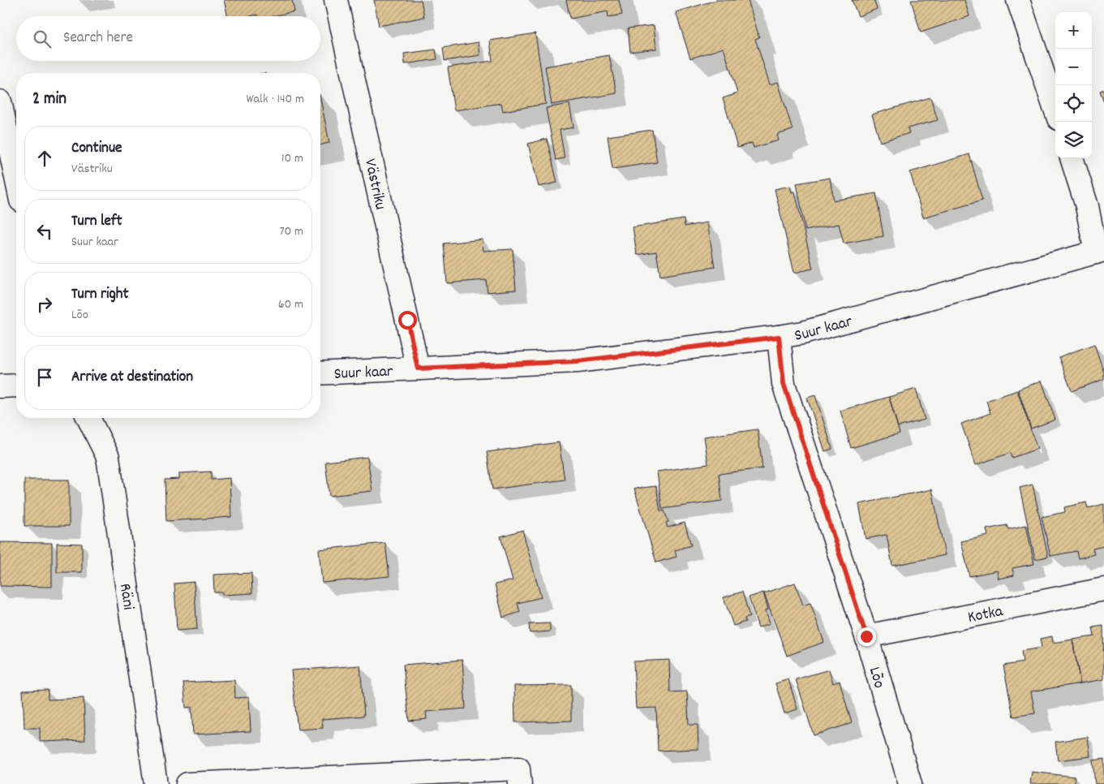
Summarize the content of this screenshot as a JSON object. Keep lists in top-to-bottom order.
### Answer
{
  "streets": {
    "street": [
      "Västriku",
      "Suur kaar",
      "Räni",
      "Kotka",
      "Lõo"
    ]
  },
  "crossings": [
    ["Västriku", "Suur kaar"],
    ["Suur kaar", "Lõo"],
    ["Kotka", "Lõo"]
  ],
  "page": {
    "map_buttons": ["+", "−"],
    "search": "Search here",
    "heading": ["2 min", "Walk · 140 m"],
    "list": [
      ["Continue", "Västriku", "10 m"],
      ["Turn left", "Suur kaar", "70 m"],
      ["Turn right", "Lõo", "60 m"],
      "Arrive at destination"
    ]
  }
}
